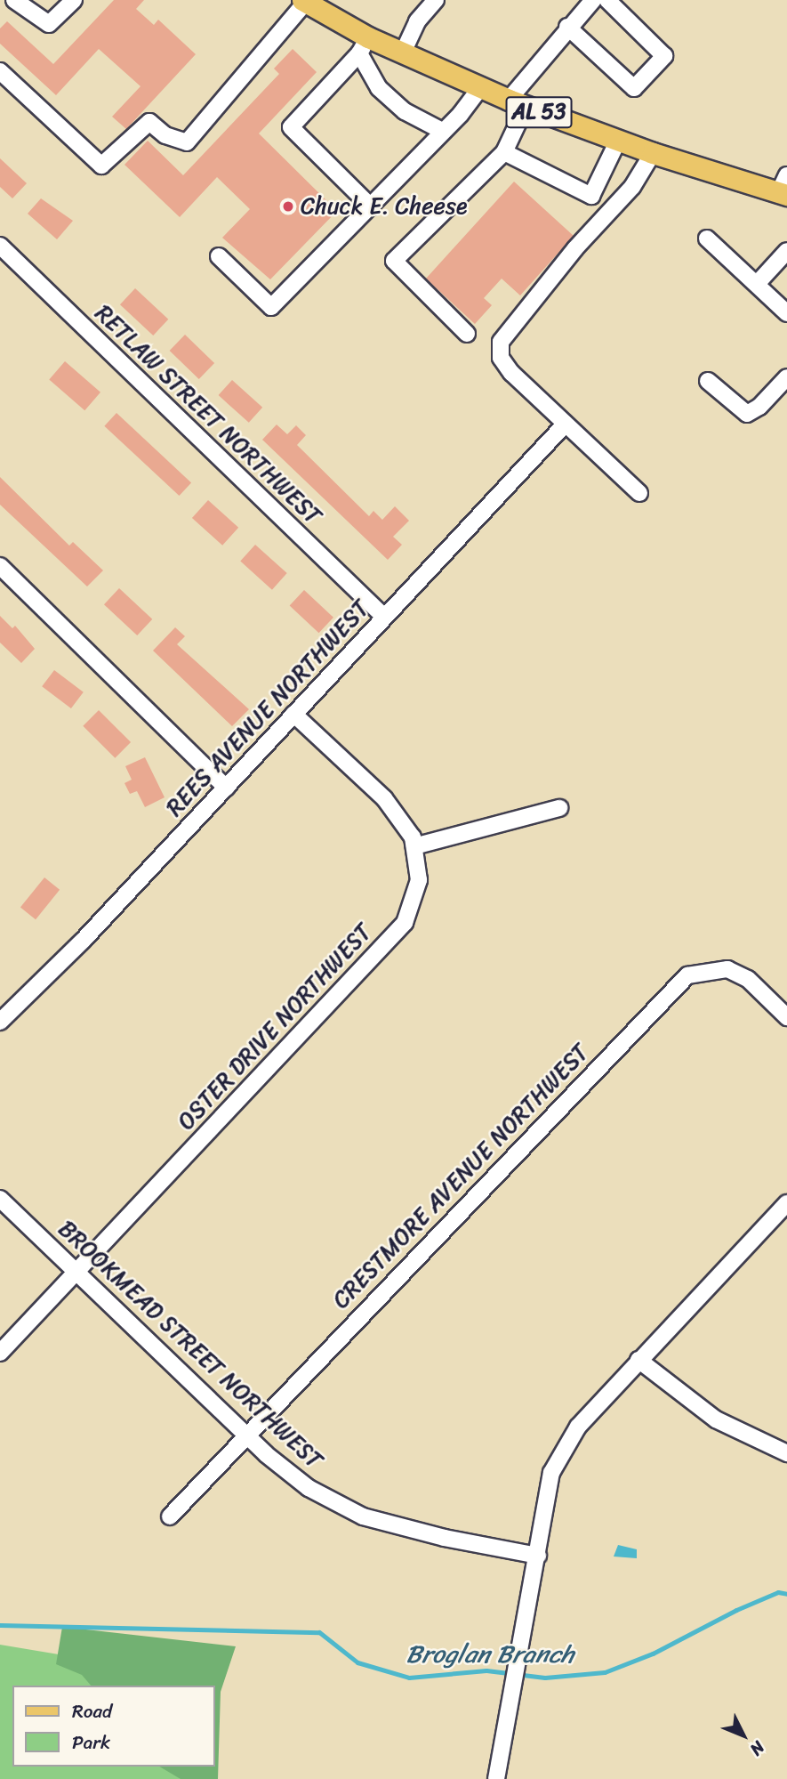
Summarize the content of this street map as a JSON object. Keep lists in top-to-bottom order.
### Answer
{
  "streets": {
    "main road": ["AL 53"],
    "street": [
      "RETLAW STREET NORTHWEST",
      "REES AVENUE NORTHWEST",
      "OSTER DRIVE NORTHWEST",
      "CRESTMORE AVENUE NORTHWEST",
      "BROOKMEAD STREET NORTHWEST"
    ]
  },
  "crossings": [
    ["RETLAW STREET NORTHWEST", "REES AVENUE NORTHWEST"],
    ["REES AVENUE NORTHWEST", "OSTER DRIVE NORTHWEST"],
    ["OSTER DRIVE NORTHWEST", "BROOKMEAD STREET NORTHWEST"],
    ["CRESTMORE AVENUE NORTHWEST", "BROOKMEAD STREET NORTHWEST"]
  ],
  "water": ["Broglan Branch"],
  "places": ["Chuck E. Cheese"],
  "legend": ["Road", "Park"],
  "north": "bottom right"
}
